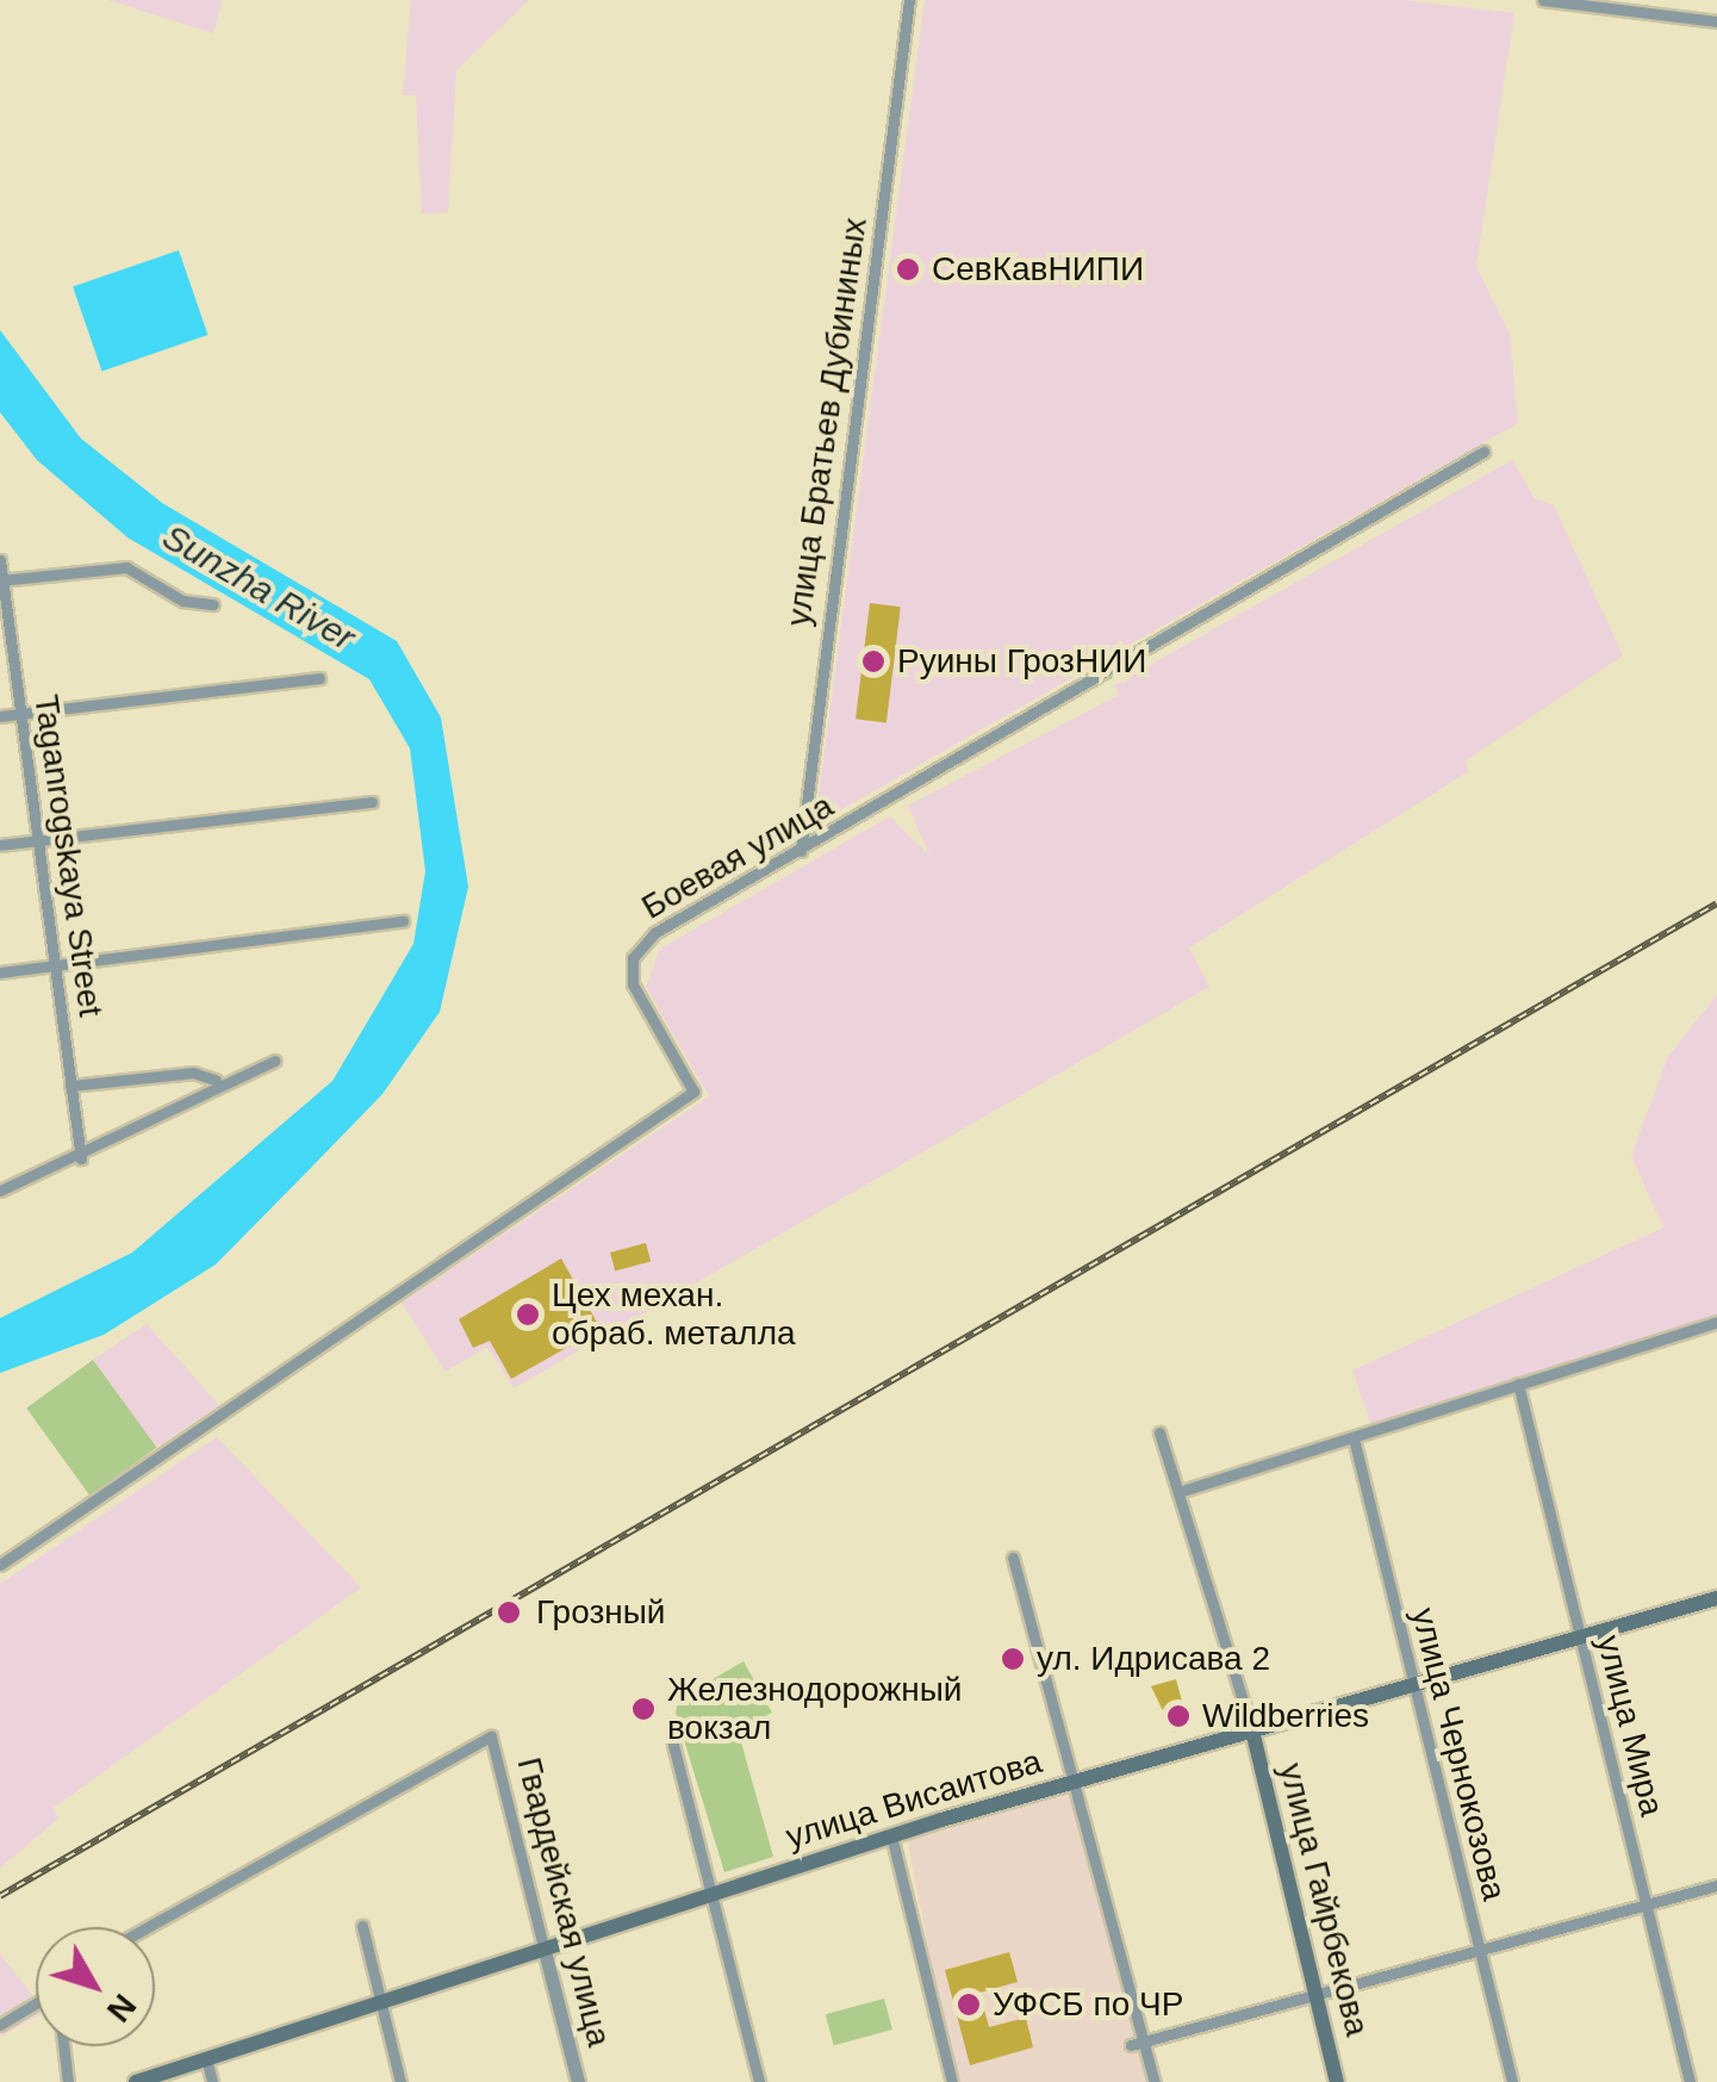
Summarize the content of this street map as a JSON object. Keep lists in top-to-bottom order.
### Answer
{
  "streets": {
    "main road": ["улица Висаитова", "улица Гайрбекова"],
    "street": [
      "улица Братьев Дубининых",
      "Taganrogskaya Street",
      "Боевая улица",
      "улица Мира",
      "улица Чернокозова",
      "Гвардейская улица"
    ]
  },
  "crossings": [
    ["улица Братьев Дубининых", "Боевая улица"],
    ["улица Мира", "улица Висаитова"],
    ["улица Чернокозова", "улица Висаитова"],
    ["улица Висаитова", "улица Гайрбекова"],
    ["улица Висаитова", "Гвардейская улица"]
  ],
  "water": ["Sunzha River"],
  "places": [
    "СевКавНИПИ",
    "Руины ГрозНИИ",
    "Цех механ. обраб. металла",
    "Грозный",
    "ул. Идрисава 2",
    "Железнодорожный вокзал",
    "Wildberries",
    "УФСБ по ЧР"
  ],
  "north": "bottom right"
}
